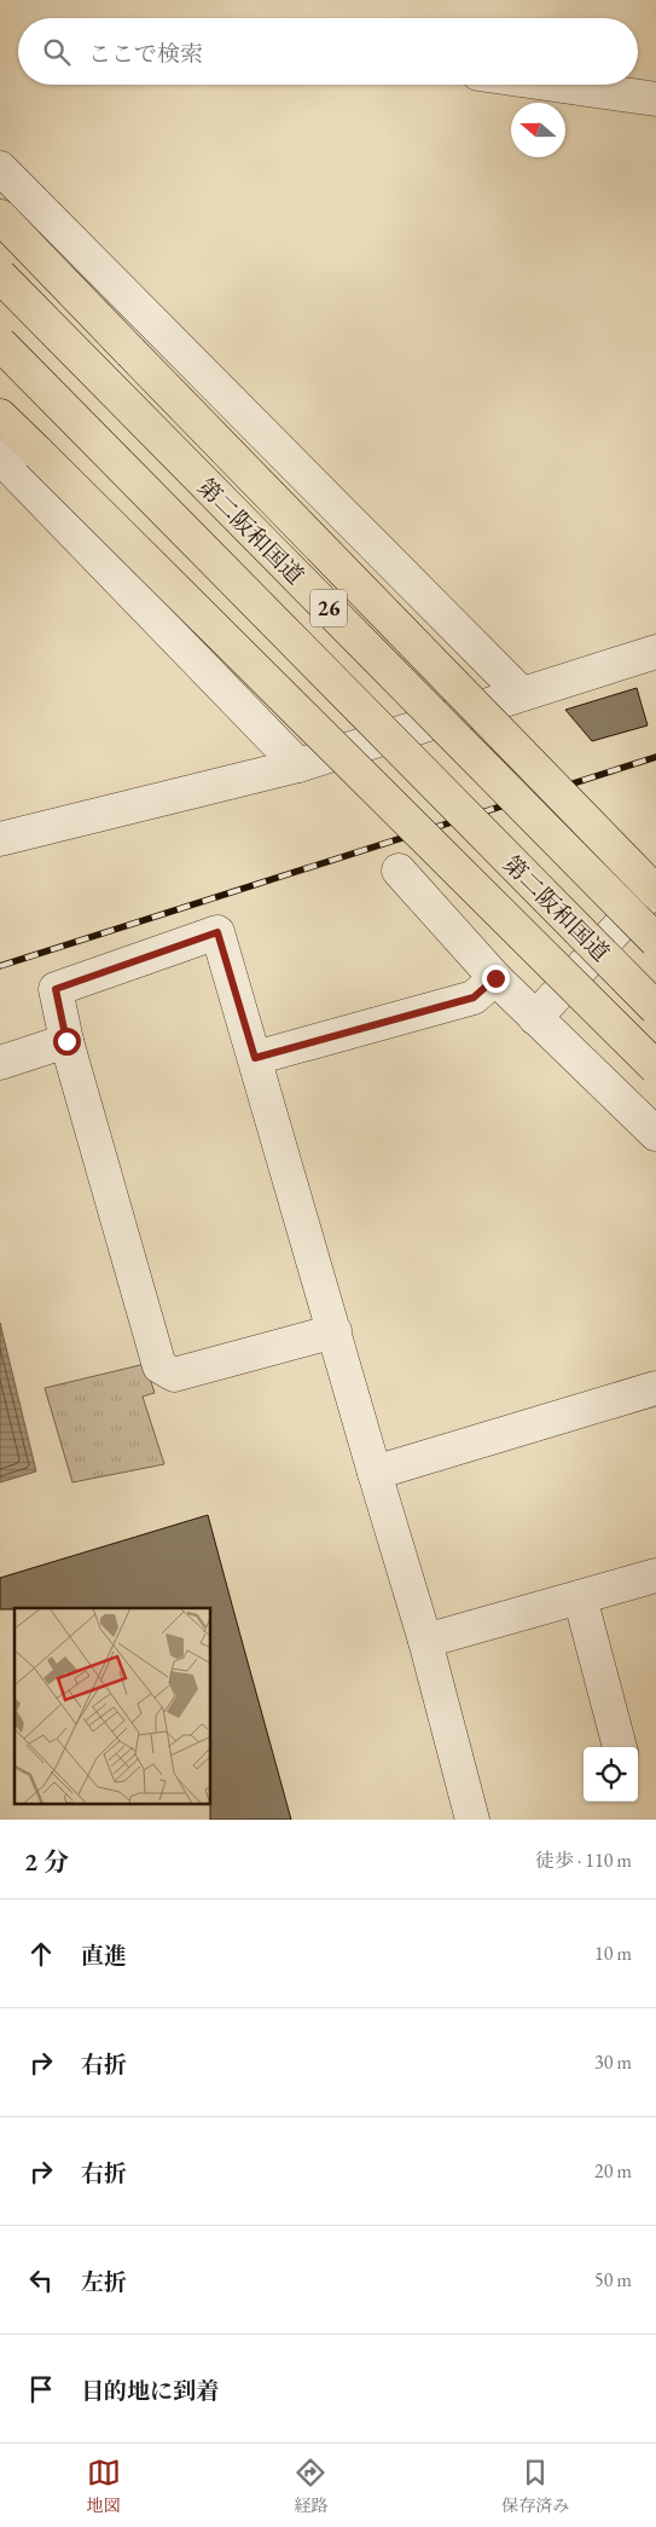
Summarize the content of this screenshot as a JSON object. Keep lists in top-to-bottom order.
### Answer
{
  "streets": {
    "highway": ["第二阪和国道", "26"]
  },
  "north": "left",
  "page": {
    "search": "ここで検索",
    "heading": ["2 分", "徒歩 · 110 m"],
    "list": [
      ["直進", "10 m"],
      ["右折", "30 m"],
      ["右折", "20 m"],
      ["左折", "50 m"],
      "目的地に到着"
    ],
    "nav": ["地図", "経路", "保存済み"]
  }
}
